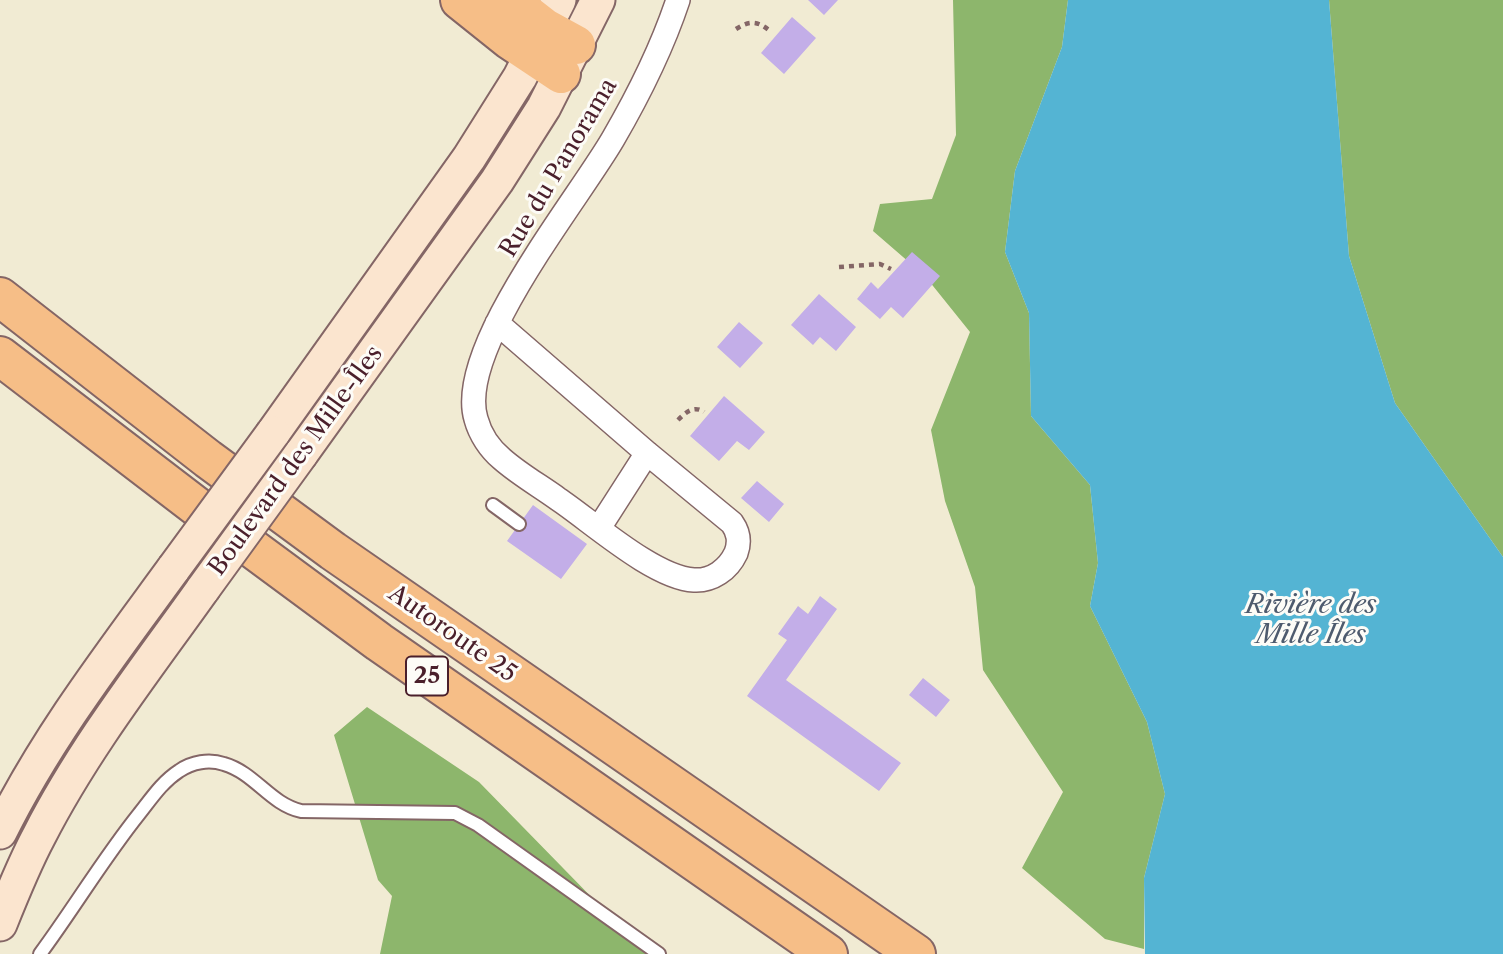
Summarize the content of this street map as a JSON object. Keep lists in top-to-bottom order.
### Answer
{
  "streets": {
    "highway": ["Autoroute 25", "25"],
    "street": ["Rue du Panorama", "Boulevard des Mille-Îles"]
  },
  "water": ["Rivière des Mille Îles"]
}
